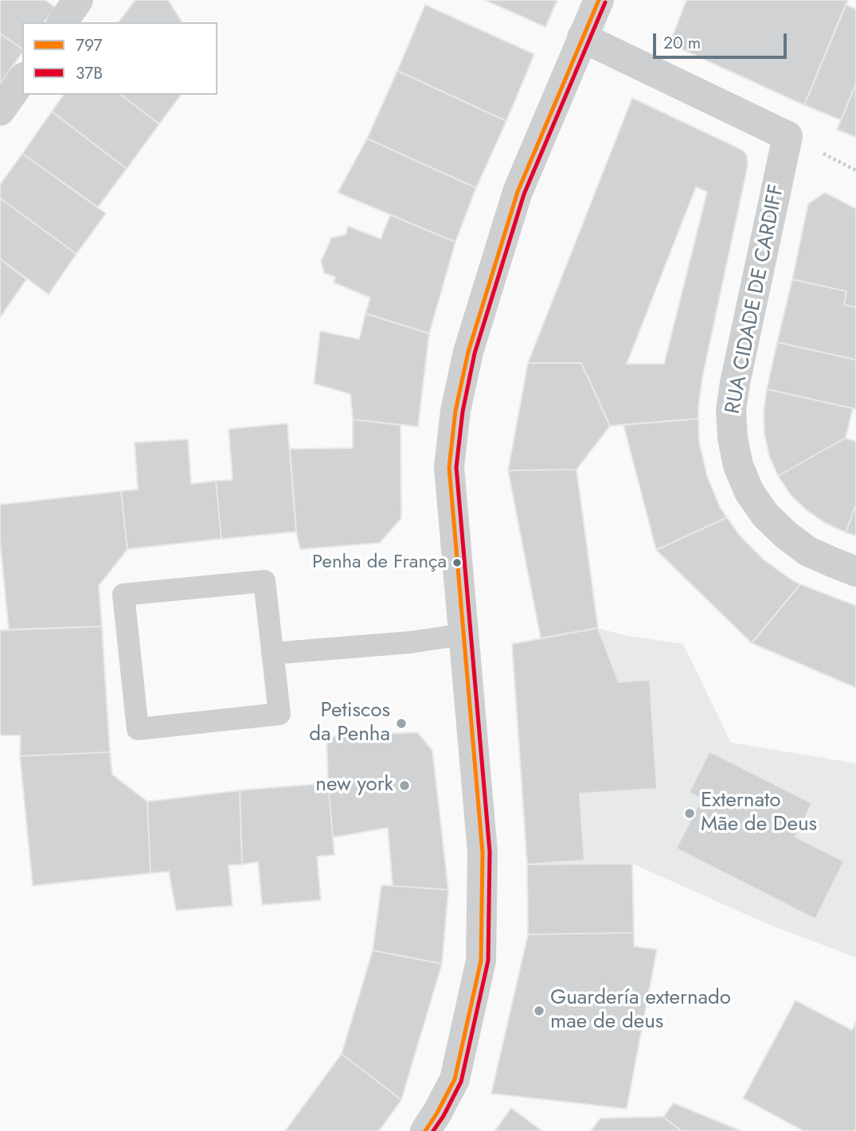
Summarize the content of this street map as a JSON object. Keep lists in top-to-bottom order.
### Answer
{
  "streets": {
    "street": ["RUA CIDADE DE CARDIFF"]
  },
  "places": [
    "Penha de França",
    "Petiscos da Penha",
    "new york",
    "Externato Mãe de Deus",
    "Guardería externado mae de deus"
  ],
  "lines": ["transit line 797", "transit line 37B"],
  "legend": ["797", "37B"],
  "scale_bar": "20 m"
}
